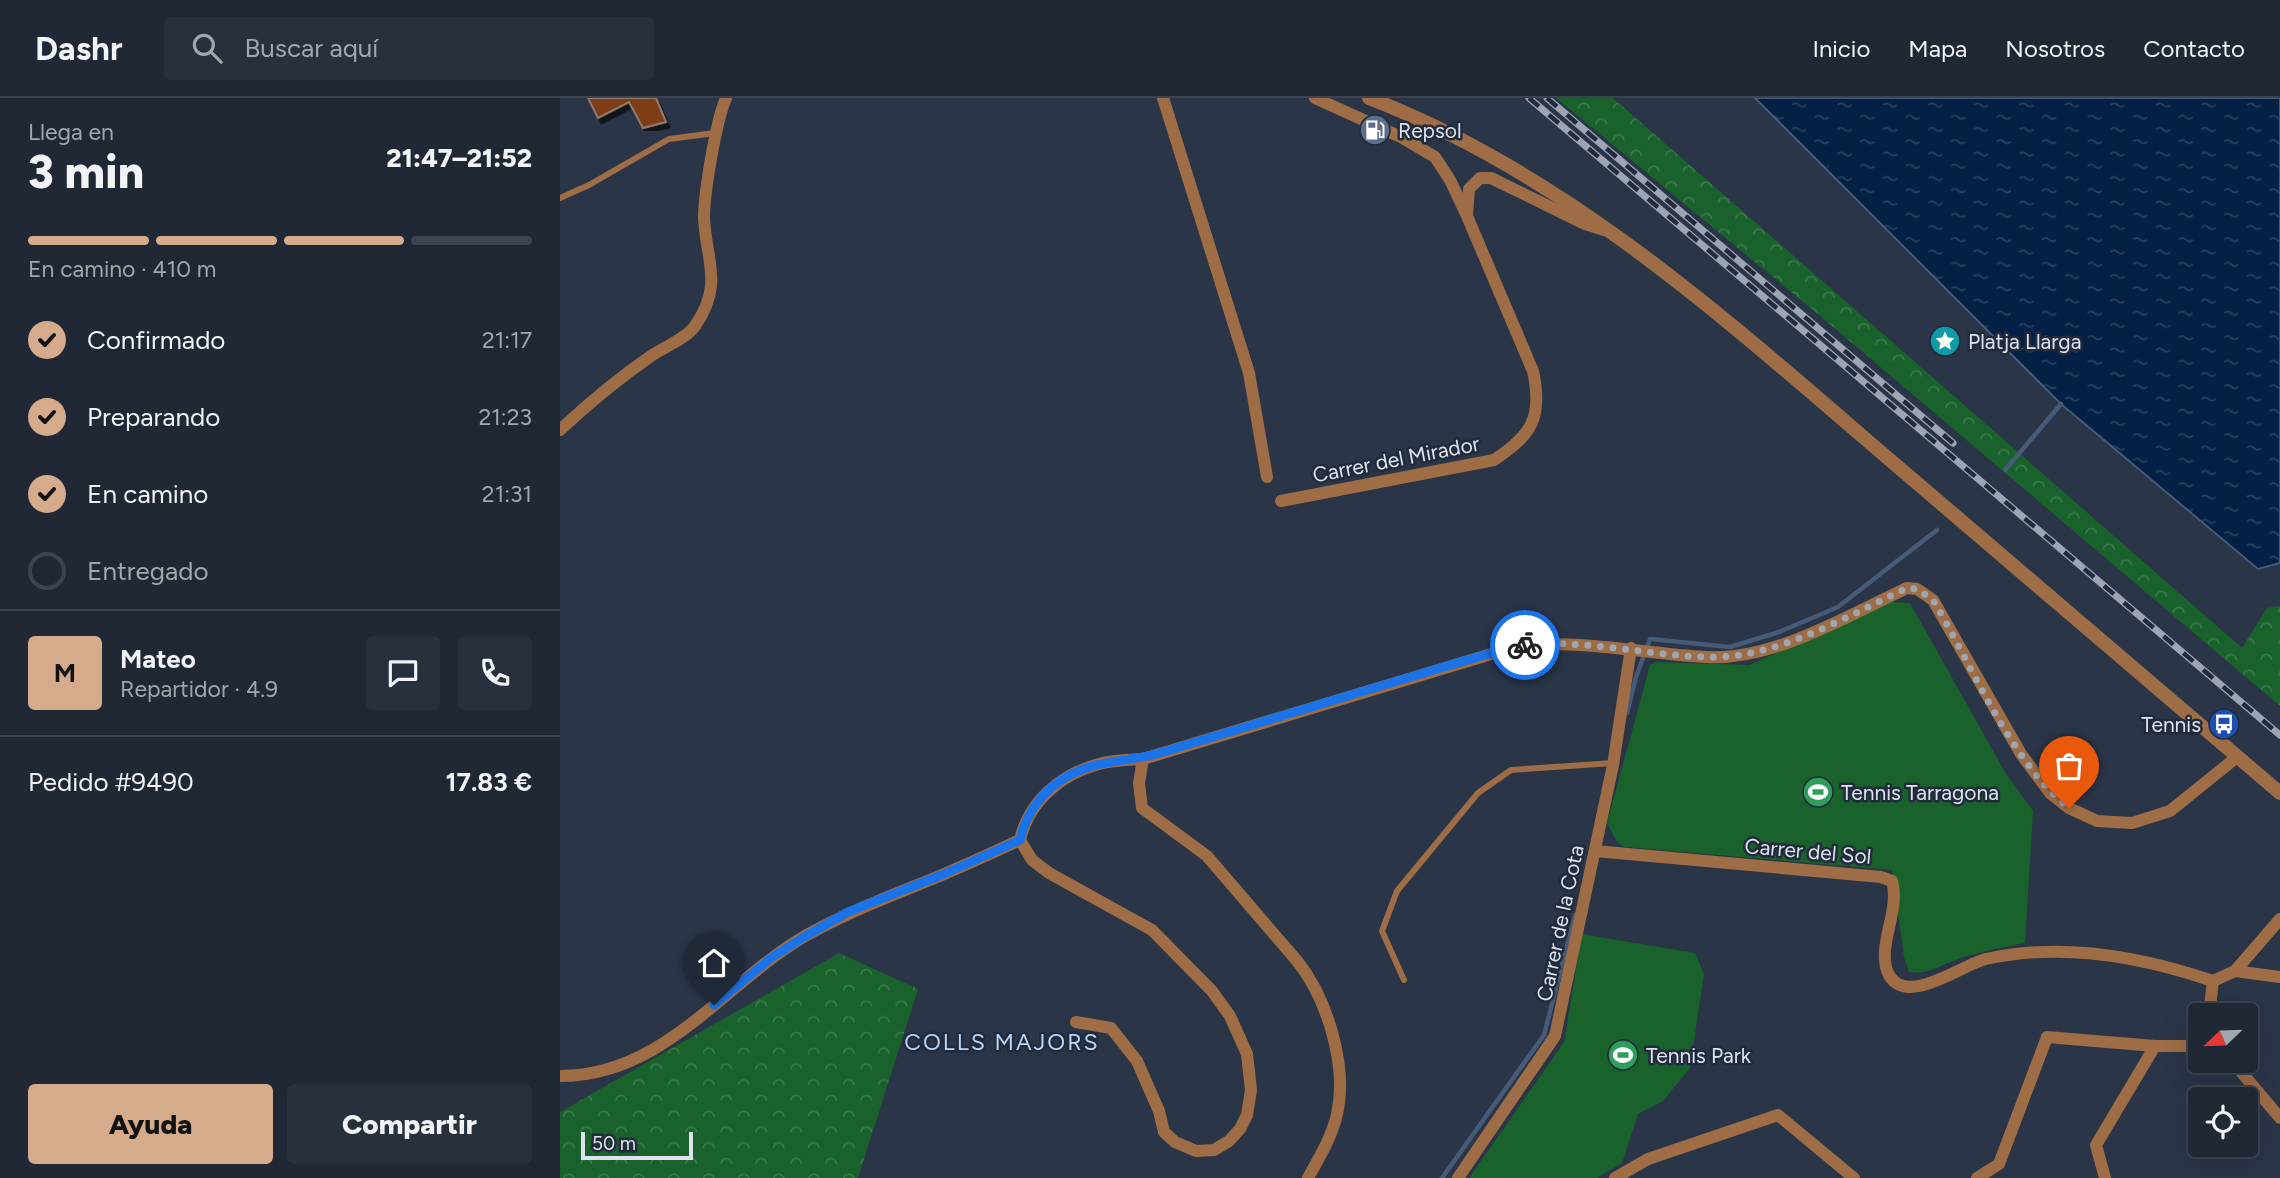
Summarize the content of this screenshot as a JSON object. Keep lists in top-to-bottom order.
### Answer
{
  "streets": {
    "street": ["Carrer del Mirador", "Carrer del Sol", "Carrer de la Cota"]
  },
  "crossings": [
    ["Carrer del Sol", "Carrer de la Cota"]
  ],
  "districts": ["COLLS MAJORS"],
  "places": {
    "fuel station": ["Repsol"],
    "place": ["Platja Llarga"],
    "bus stop": ["Tennis"],
    "sports": ["Tennis Tarragona", "Tennis Park"]
  },
  "scale_bar": "50 m",
  "north": "bottom left",
  "page": {
    "header": "Dashr",
    "search": "Buscar aquí",
    "nav": [
      "Inicio",
      "Mapa",
      "Nosotros",
      "Contacto"
    ],
    "heading": ["3 min", "Llega en", "21:47–21:52"],
    "panel": [
      "Mateo",
      "Repartidor · 4.9",
      "Pedido #9490",
      "17.83 €"
    ],
    "bar": "En camino · 410 m",
    "list": [
      ["Confirmado", "21:17"],
      ["Preparando", "21:23"],
      ["En camino", "21:31"],
      "Entregado"
    ],
    "round": "M",
    "buttons": ["Ayuda", "Compartir"],
    "scale": "50 m"
  }
}
